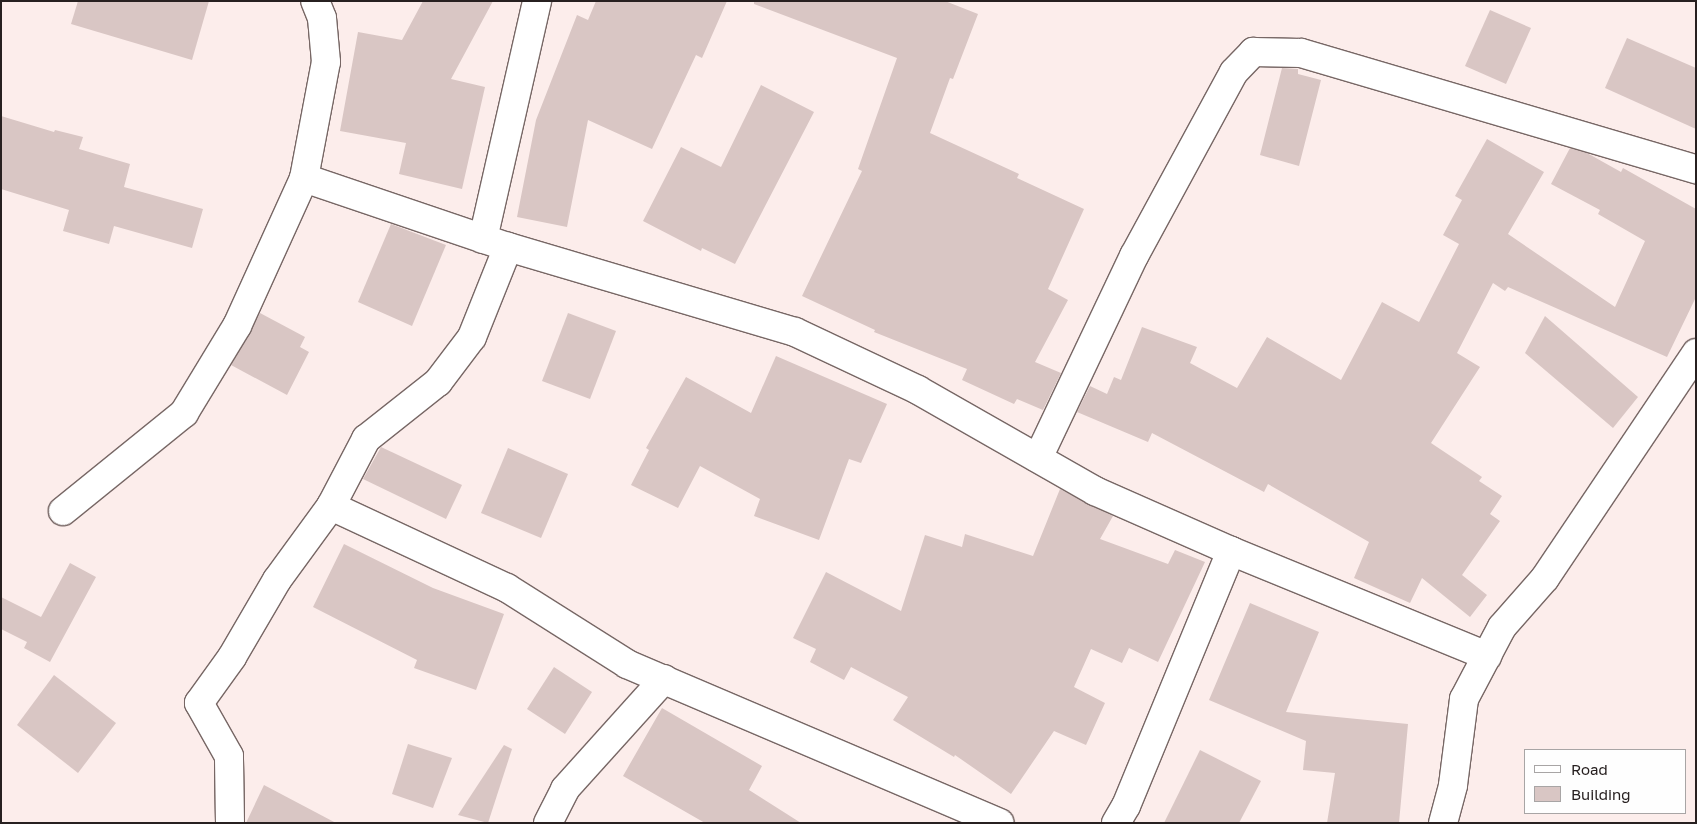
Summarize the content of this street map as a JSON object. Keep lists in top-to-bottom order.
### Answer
{
  "legend": ["Road", "Building"]
}
